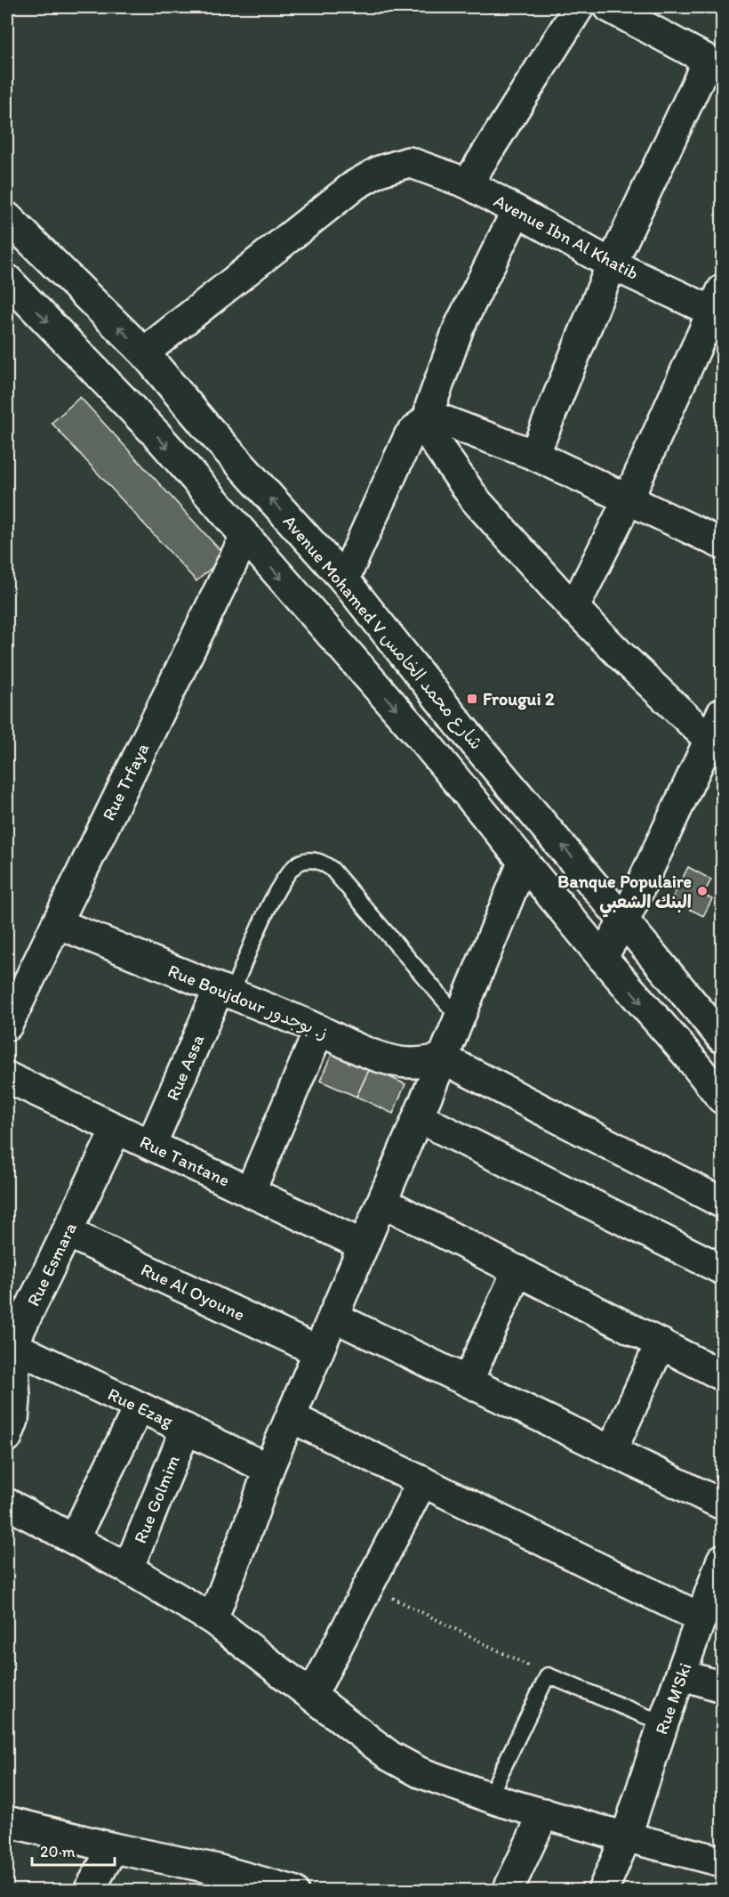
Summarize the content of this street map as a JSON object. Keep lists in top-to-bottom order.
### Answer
{
  "streets": {
    "street": [
      "Avenue Ibn Al Khatib",
      "Avenue Mohamed V شارع محمد الخامس",
      "Rue Trfaya",
      "Rue Boujdour ز. بوجدور",
      "Rue Assa",
      "Rue Tantane",
      "Rue Esmara",
      "Rue Al Oyoune",
      "Rue Ezag",
      "Rue Golmim",
      "Rue M'Ski"
    ]
  },
  "crossings": [
    ["Avenue Ibn Al Khatib", "Avenue Mohamed V شارع محمد الخامس"],
    ["Rue Trfaya", "Rue Boujdour ز. بوجدور"],
    ["Rue Boujdour ز. بوجدور", "Rue Assa"],
    ["Rue Assa", "Rue Tantane"],
    ["Rue Tantane", "Rue Esmara"],
    ["Rue Esmara", "Rue Al Oyoune"],
    ["Rue Esmara", "Rue Ezag"],
    ["Rue Ezag", "Rue Golmim"]
  ],
  "places": {
    "transit": ["Frougui 2"],
    "other": ["Banque Populaire البنك الشعبي"]
  },
  "scale_bar": "20 m"
}
